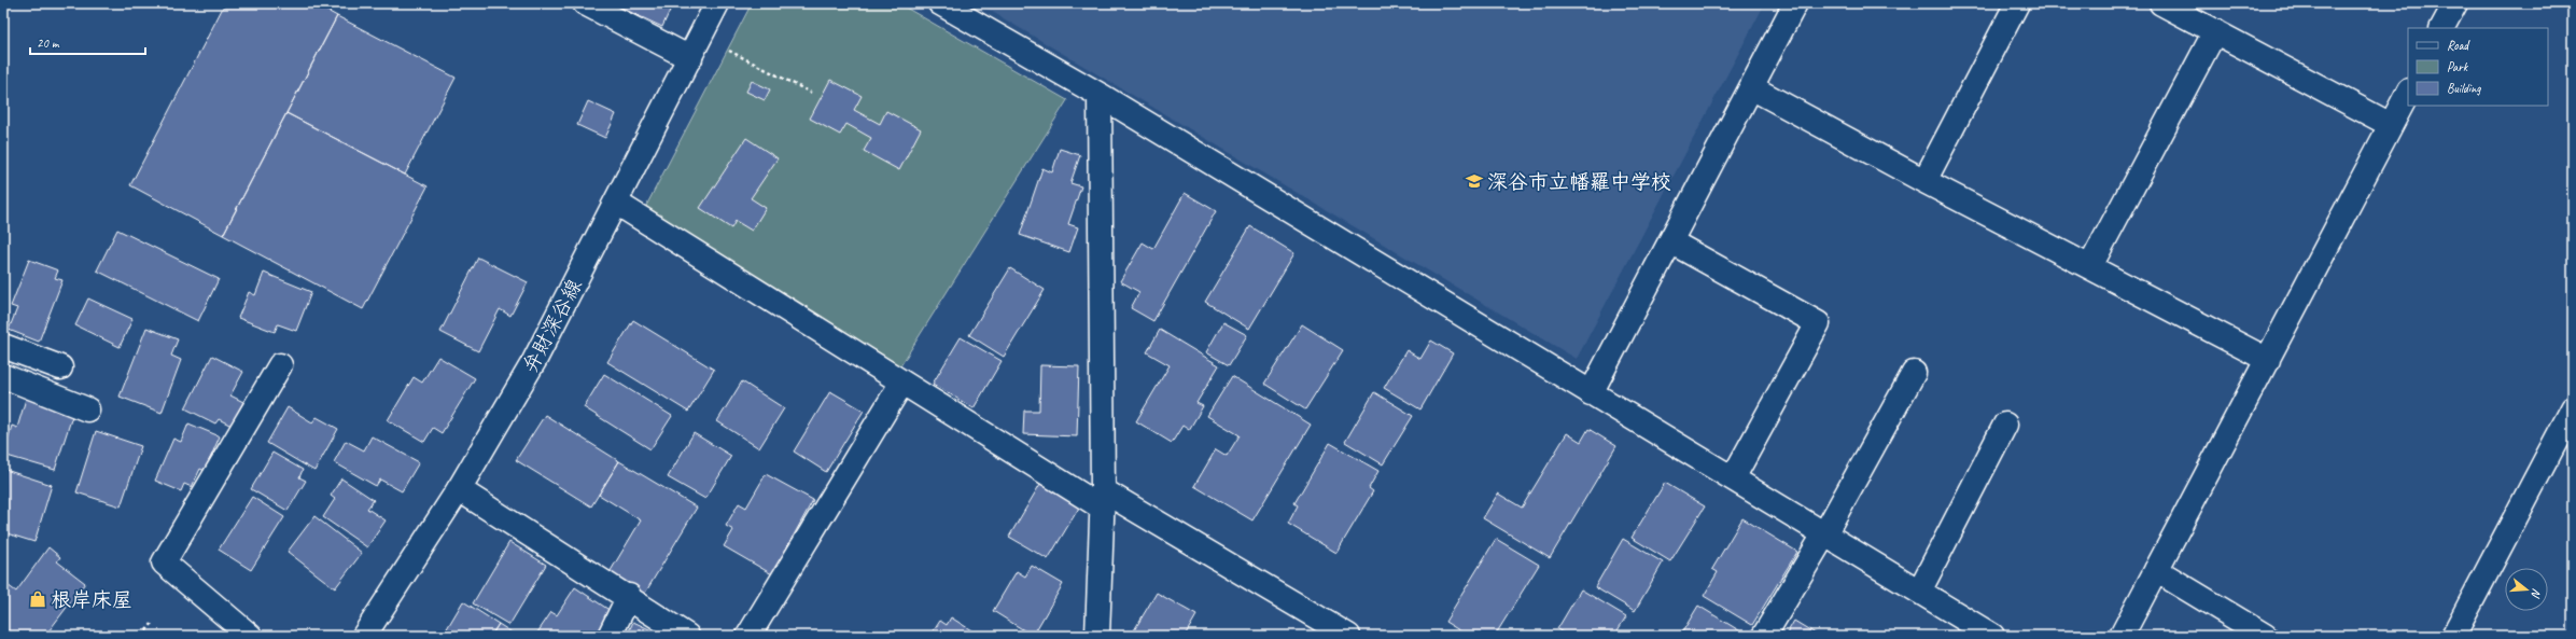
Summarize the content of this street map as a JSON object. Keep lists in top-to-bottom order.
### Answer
{
  "streets": {
    "street": ["弁財深谷線"]
  },
  "places": {
    "school or university": ["深谷市立幡羅中学校"],
    "shop": ["根岸床屋"]
  },
  "legend": ["Road", "Park", "Building"],
  "scale_bar": "20 m",
  "north": "right"
}
